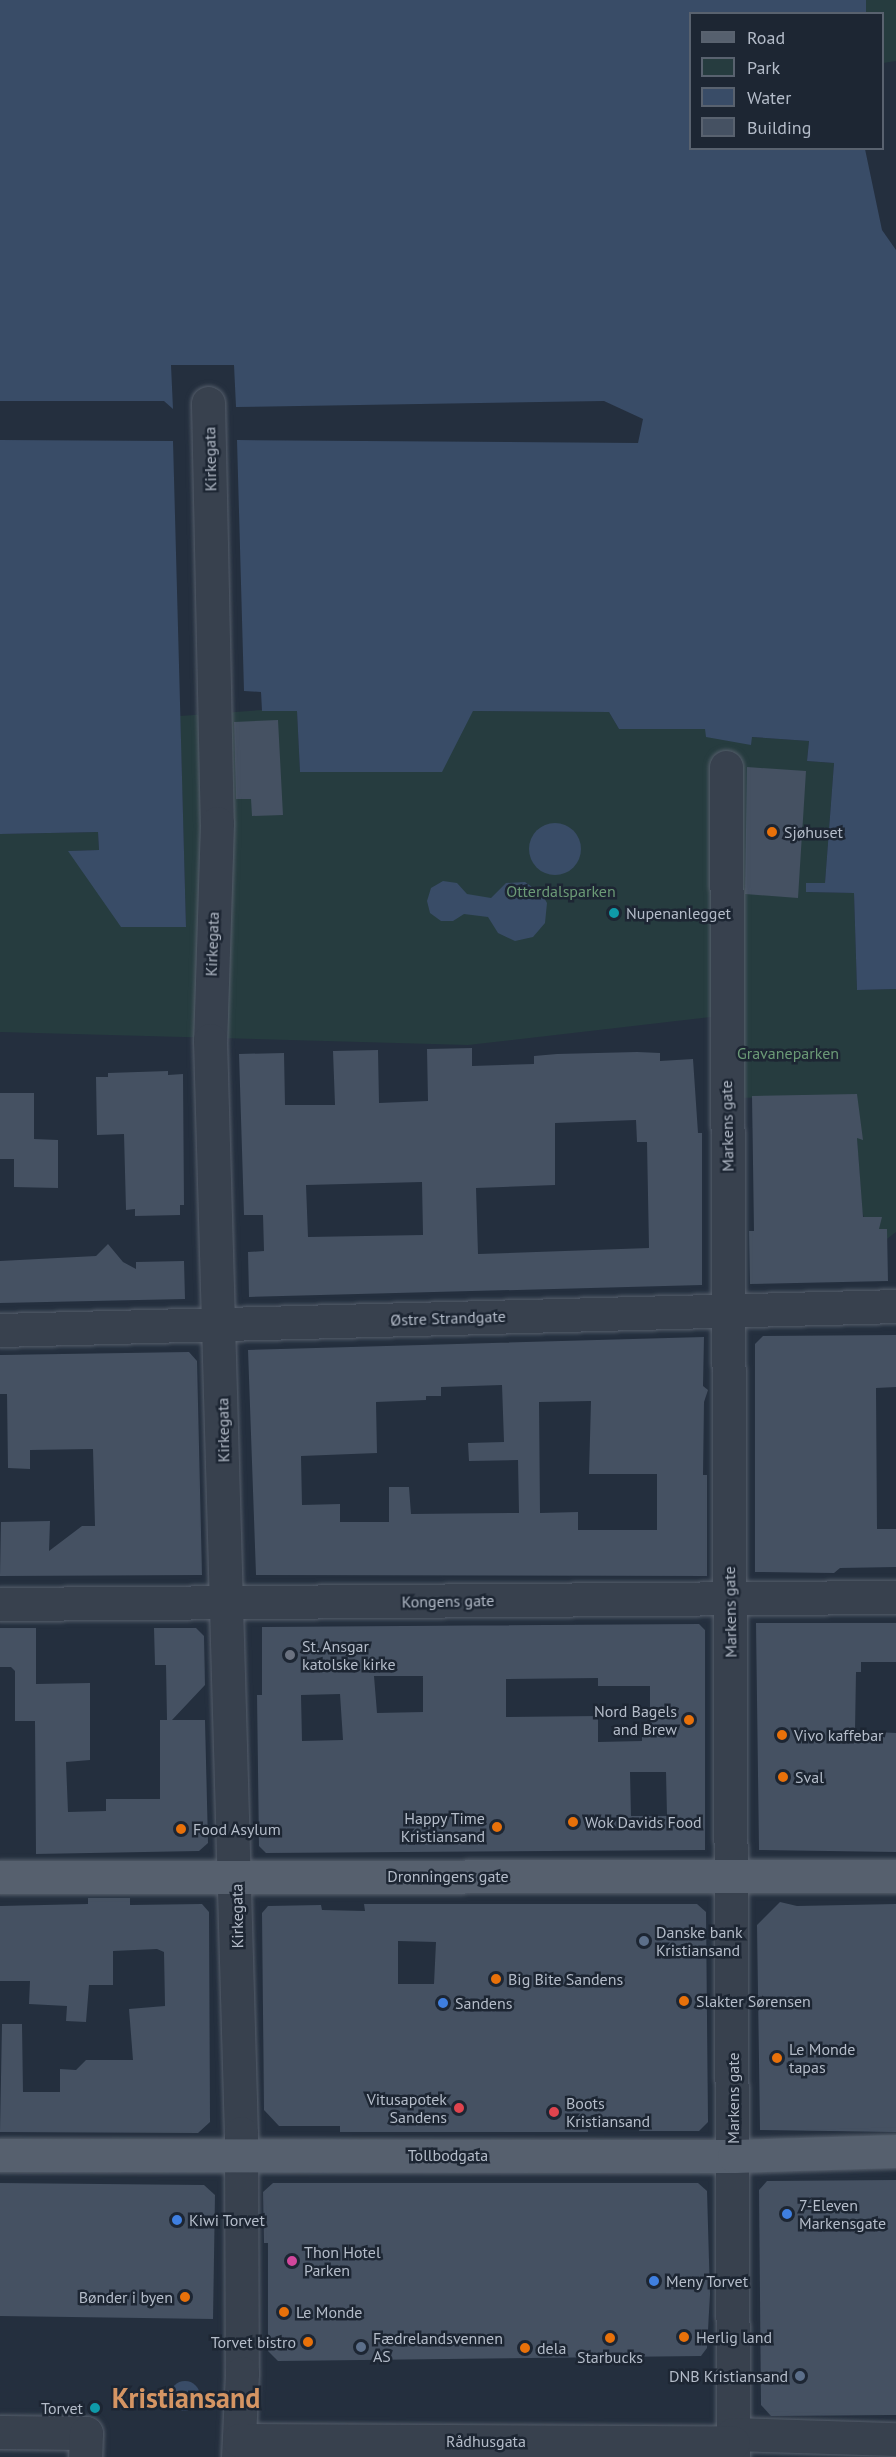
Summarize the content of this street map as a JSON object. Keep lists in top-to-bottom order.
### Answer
{
  "streets": {
    "main road": ["Dronningens gate", "Tollbodgata"],
    "street": [
      "Kirkegata",
      "Markens gate",
      "Østre Strandgate",
      "Kongens gate",
      "Rådhusgata"
    ]
  },
  "crossings": [
    ["Kirkegata", "Østre Strandgate"],
    ["Kirkegata", "Kongens gate"],
    ["Kirkegata", "Dronningens gate"],
    ["Kirkegata", "Tollbodgata"],
    ["Kirkegata", "Rådhusgata"],
    ["Markens gate", "Østre Strandgate"],
    ["Markens gate", "Kongens gate"],
    ["Markens gate", "Dronningens gate"],
    ["Markens gate", "Tollbodgata"],
    ["Markens gate", "Rådhusgata"]
  ],
  "districts": ["Kristiansand"],
  "parks": ["Otterdalsparken", "Gravaneparken"],
  "places": [
    "Sjøhuset",
    "Nupenanlegget",
    "St. Ansgar katolske kirke",
    "Nord Bagels and Brew",
    "Vivo kaffebar",
    "Sval",
    "Wok Davids Food",
    "Happy Time Kristiansand",
    "Food Asylum",
    "Danske bank Kristiansand",
    "Big Bite Sandens",
    "Slakter Sørensen",
    "Sandens",
    "Le Monde tapas",
    "Vitusapotek Sandens",
    "Boots Kristiansand",
    "7-Eleven Markensgate",
    "Kiwi Torvet",
    "Thon Hotel Parken",
    "Meny Torvet",
    "Bønder i byen",
    "Le Monde",
    "Herlig land",
    "Starbucks",
    "Torvet bistro",
    "Fædrelandsvennen AS",
    "dela",
    "DNB Kristiansand",
    "Torvet"
  ],
  "legend": [
    "Road",
    "Park",
    "Water",
    "Building"
  ]
}
